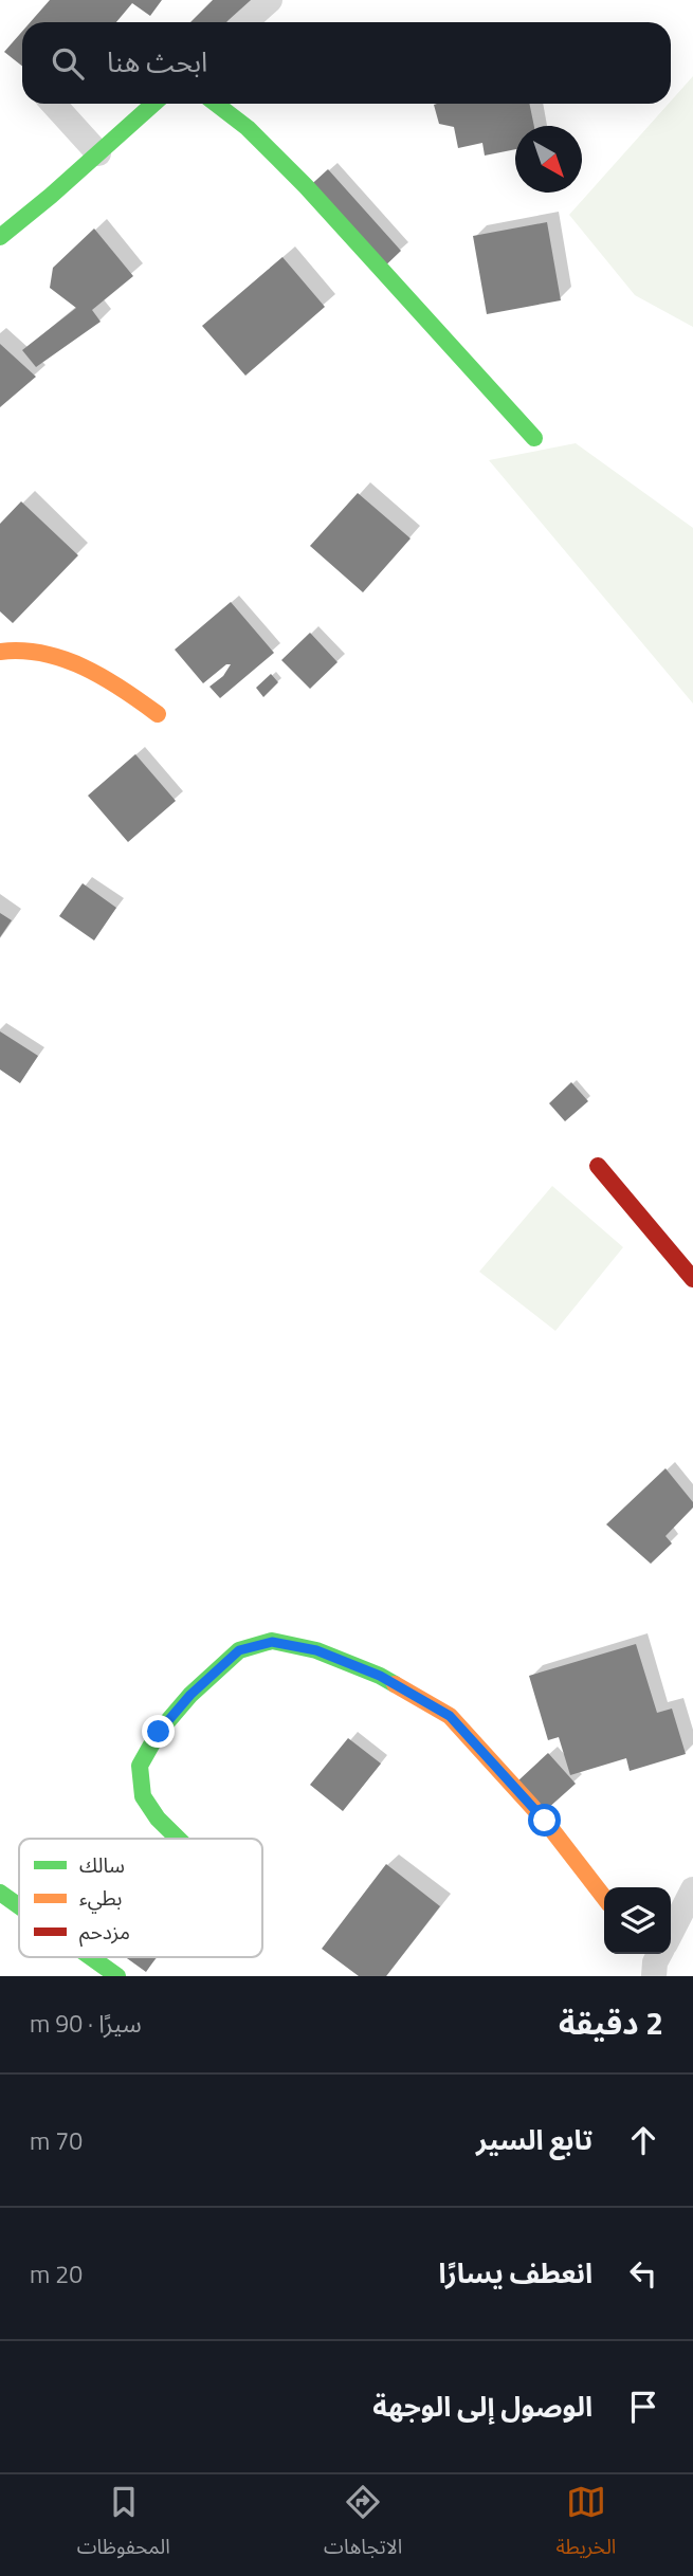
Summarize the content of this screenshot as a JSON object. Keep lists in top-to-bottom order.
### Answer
{
  "legend": ["سالك", "بطيء", "مزدحم"],
  "north": "bottom right",
  "page": {
    "search": "ابحث هنا",
    "heading": ["2 دقيقة", "سيرًا · 90 m"],
    "list": [
      ["تابع السير", "70 m"],
      ["انعطف يسارًا", "20 m"],
      "الوصول إلى الوجهة"
    ],
    "nav": ["الخريطة", "الاتجاهات", "المحفوظات"]
  }
}
